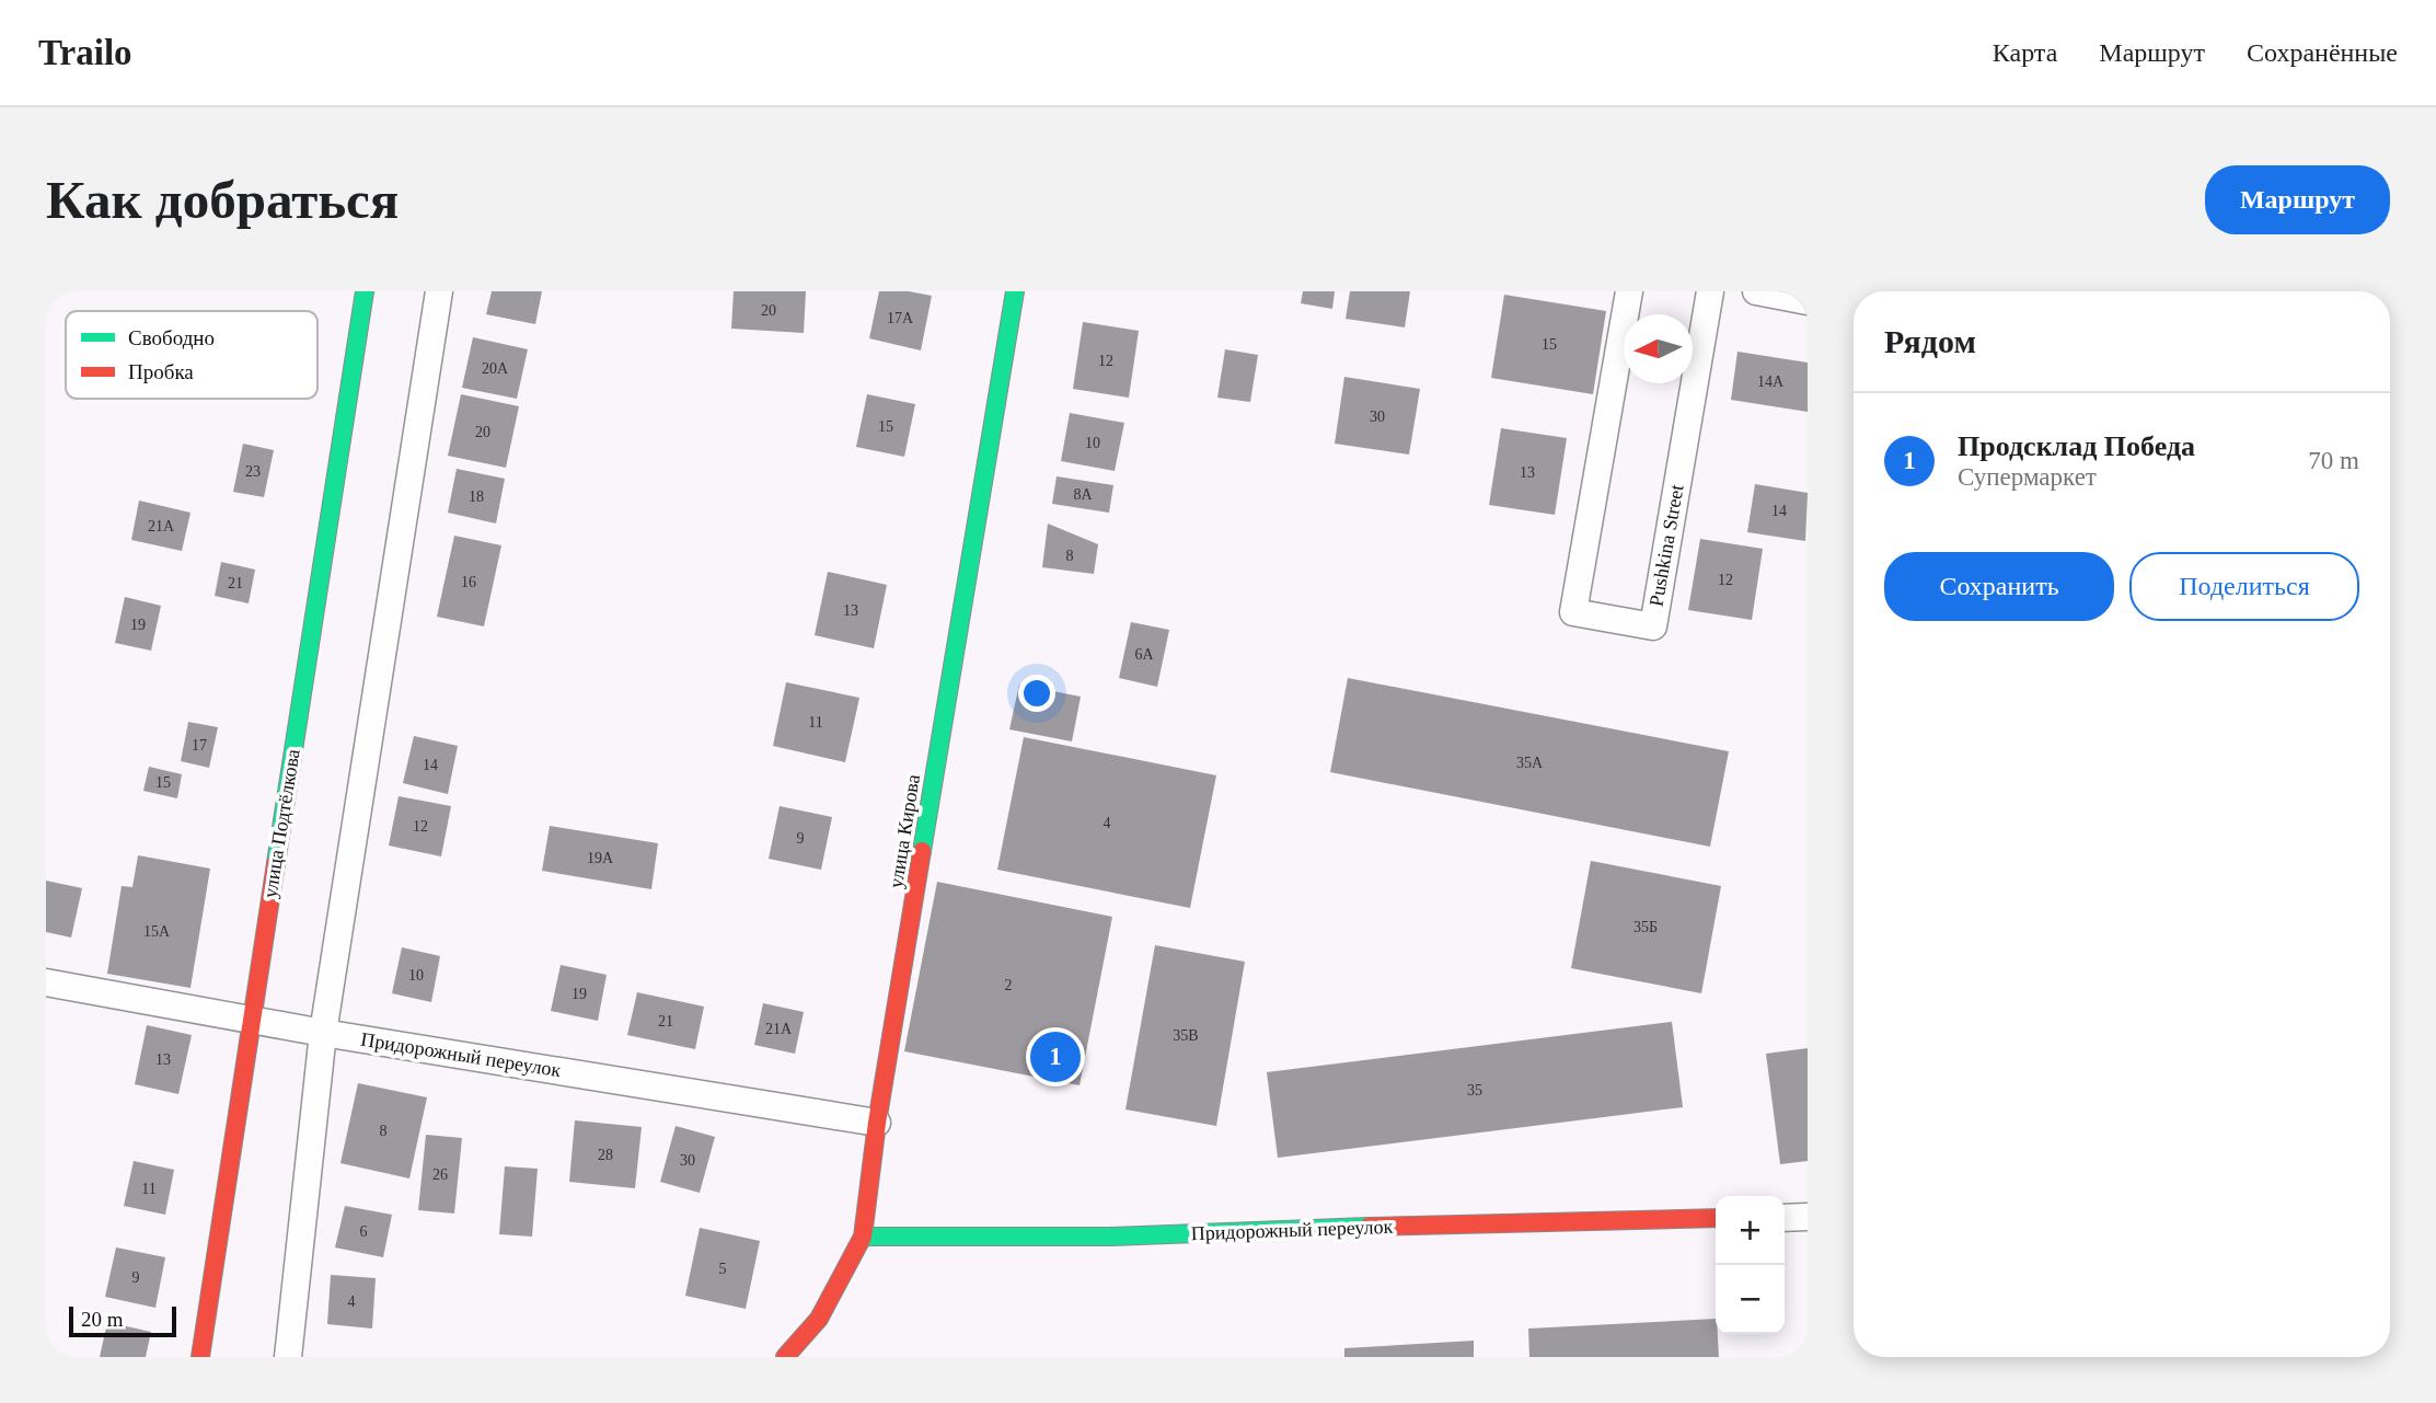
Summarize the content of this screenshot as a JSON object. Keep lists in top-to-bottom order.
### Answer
{
  "streets": {
    "street": [
      "Pushkina Street",
      "улица Подтёлкова",
      "улица Кирова",
      "Придорожный переулок"
    ]
  },
  "crossings": [
    ["улица Подтёлкова", "Придорожный переулок"],
    ["улица Кирова", "Придорожный переулок"]
  ],
  "house_numbers": [
    "20",
    "17А",
    "15",
    "12",
    "20А",
    "14А",
    "30",
    "15",
    "20",
    "10",
    "23",
    "13",
    "8А",
    "18",
    "14",
    "21А",
    "8",
    "12",
    "16",
    "21",
    "13",
    "19",
    "6А",
    "11",
    "17",
    "35А",
    "14",
    "15",
    "4",
    "12",
    "9",
    "19А",
    "35Б",
    "15А",
    "10",
    "2",
    "19",
    "21",
    "21А",
    "35В",
    "13",
    "35",
    "8",
    "28",
    "30",
    "26",
    "11",
    "6",
    "5",
    "9",
    "4"
  ],
  "legend": ["Свободно", "Пробка"],
  "scale_bar": "20 m",
  "north": "left",
  "page": {
    "header": "Trailo",
    "nav": ["Карта", "Маршрут", "Сохранённые"],
    "buttons": [
      "Маршрут",
      ["Сохранить", "Поделиться"]
    ],
    "title": "Как добраться",
    "heading": "Рядом",
    "list": [
      {
        "mark": "1",
        "name": "Продсклад Победа",
        "note": "Супермаркет",
        "value": "70 m"
      }
    ],
    "pins": "1",
    "map_buttons": ["+", "−"],
    "scale": "20 m"
  }
}
